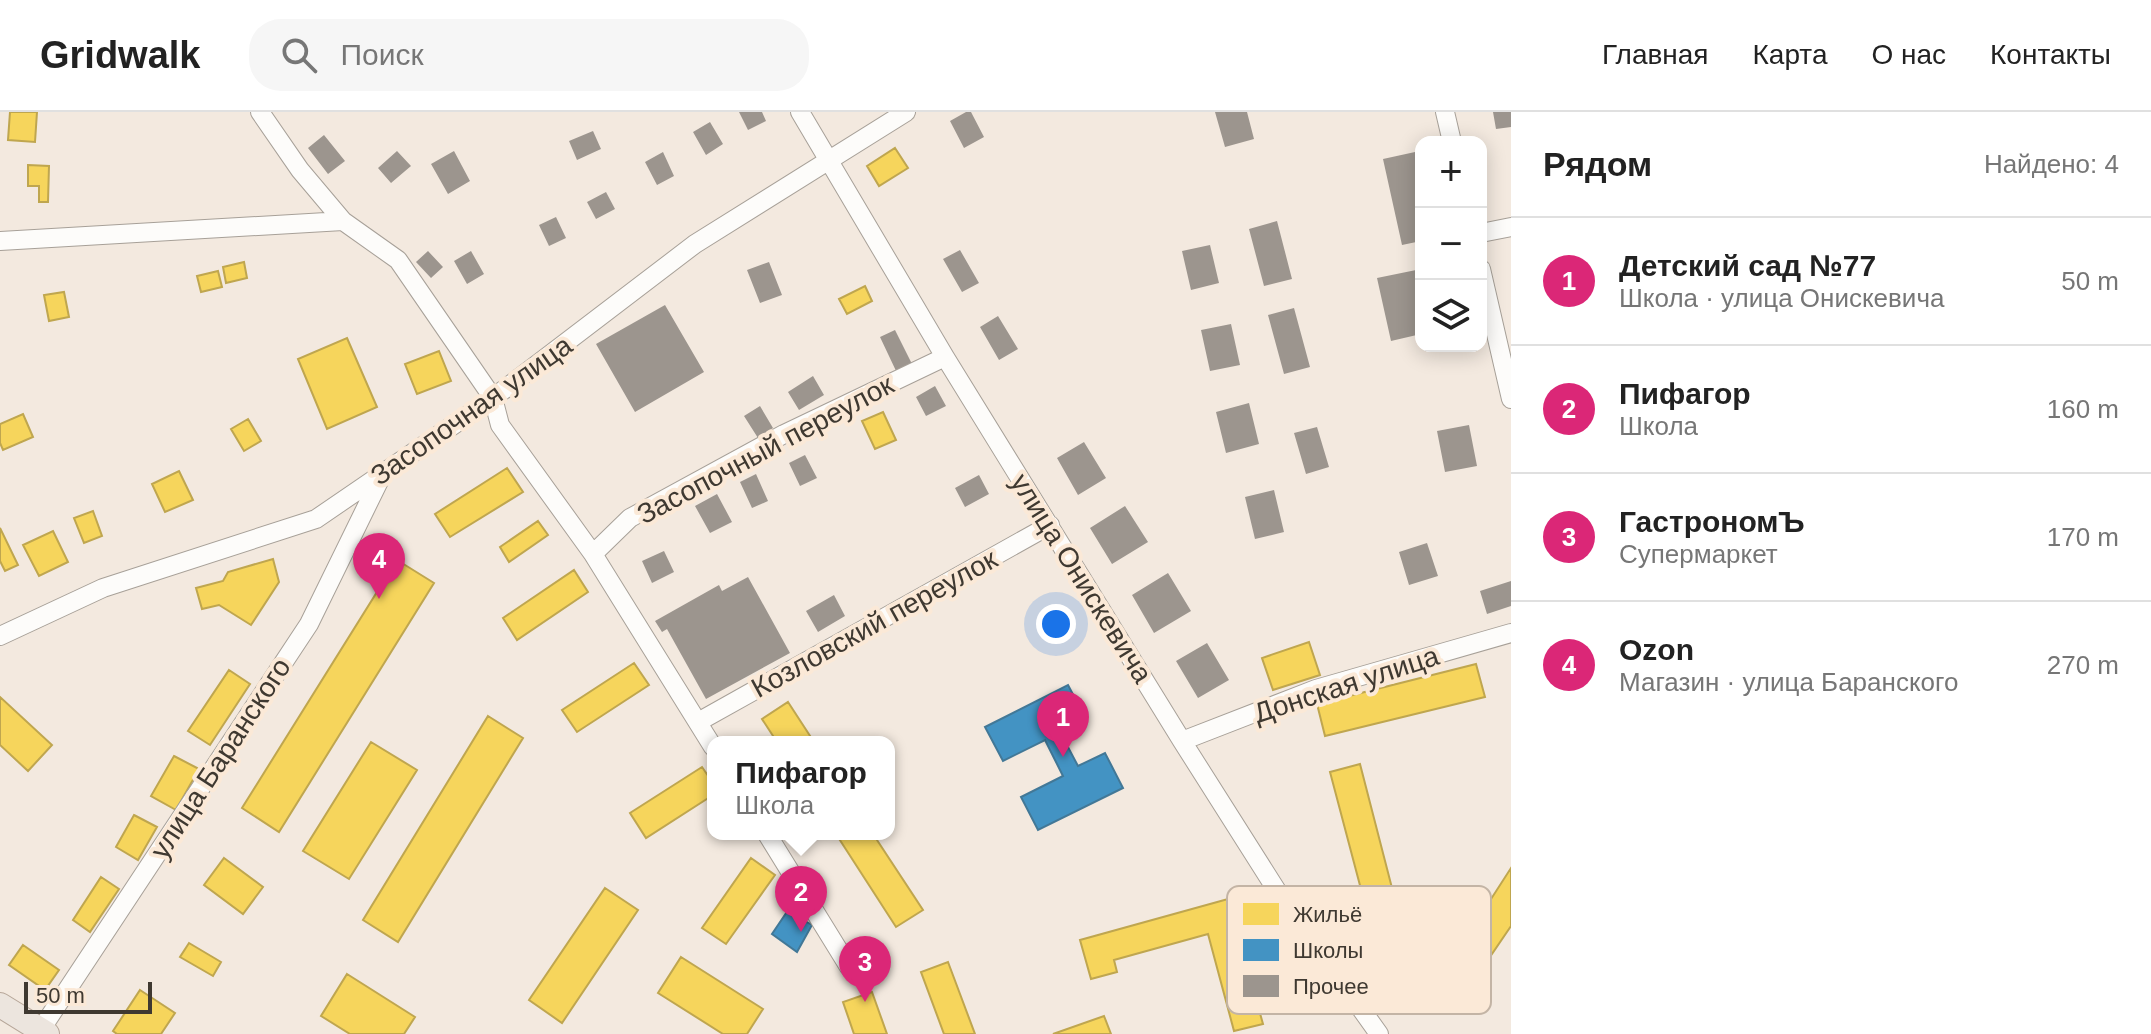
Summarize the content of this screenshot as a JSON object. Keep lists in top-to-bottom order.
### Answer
{
  "streets": {
    "street": [
      "Засопочная улица",
      "Засопочный переулок",
      "улица Онискевича",
      "Козловский переулок",
      "Донская улица",
      "улица Баранского"
    ]
  },
  "crossings": [
    ["Засопочная улица", "улица Онискевича"],
    ["Засопочная улица", "улица Баранского"],
    ["Засопочный переулок", "улица Онискевича"],
    ["улица Онискевича", "Козловский переулок"],
    ["улица Онискевича", "Донская улица"]
  ],
  "legend": ["Жильё", "Школы", "Прочее"],
  "scale_bar": "50 m",
  "page": {
    "header": "Gridwalk",
    "search": "Поиск",
    "nav": [
      "Главная",
      "Карта",
      "О нас",
      "Контакты"
    ],
    "heading": ["Рядом", "Найдено: 4"],
    "map_buttons": ["+", "−"],
    "list": [
      {
        "mark": "1",
        "name": "Детский сад №77",
        "note": "Школа · улица Онискевича",
        "value": "50 m"
      },
      {
        "mark": "2",
        "name": "Пифагор",
        "note": "Школа",
        "value": "160 m"
      },
      {
        "mark": "3",
        "name": "ГастрономЪ",
        "note": "Супермаркет",
        "value": "170 m"
      },
      {
        "mark": "4",
        "name": "Ozon",
        "note": "Магазин · улица Баранского",
        "value": "270 m"
      }
    ],
    "pins": [
      "4",
      "1",
      "2",
      "3"
    ],
    "popup": ["Пифагор", "Школа"],
    "scale": "50 m"
  }
}
